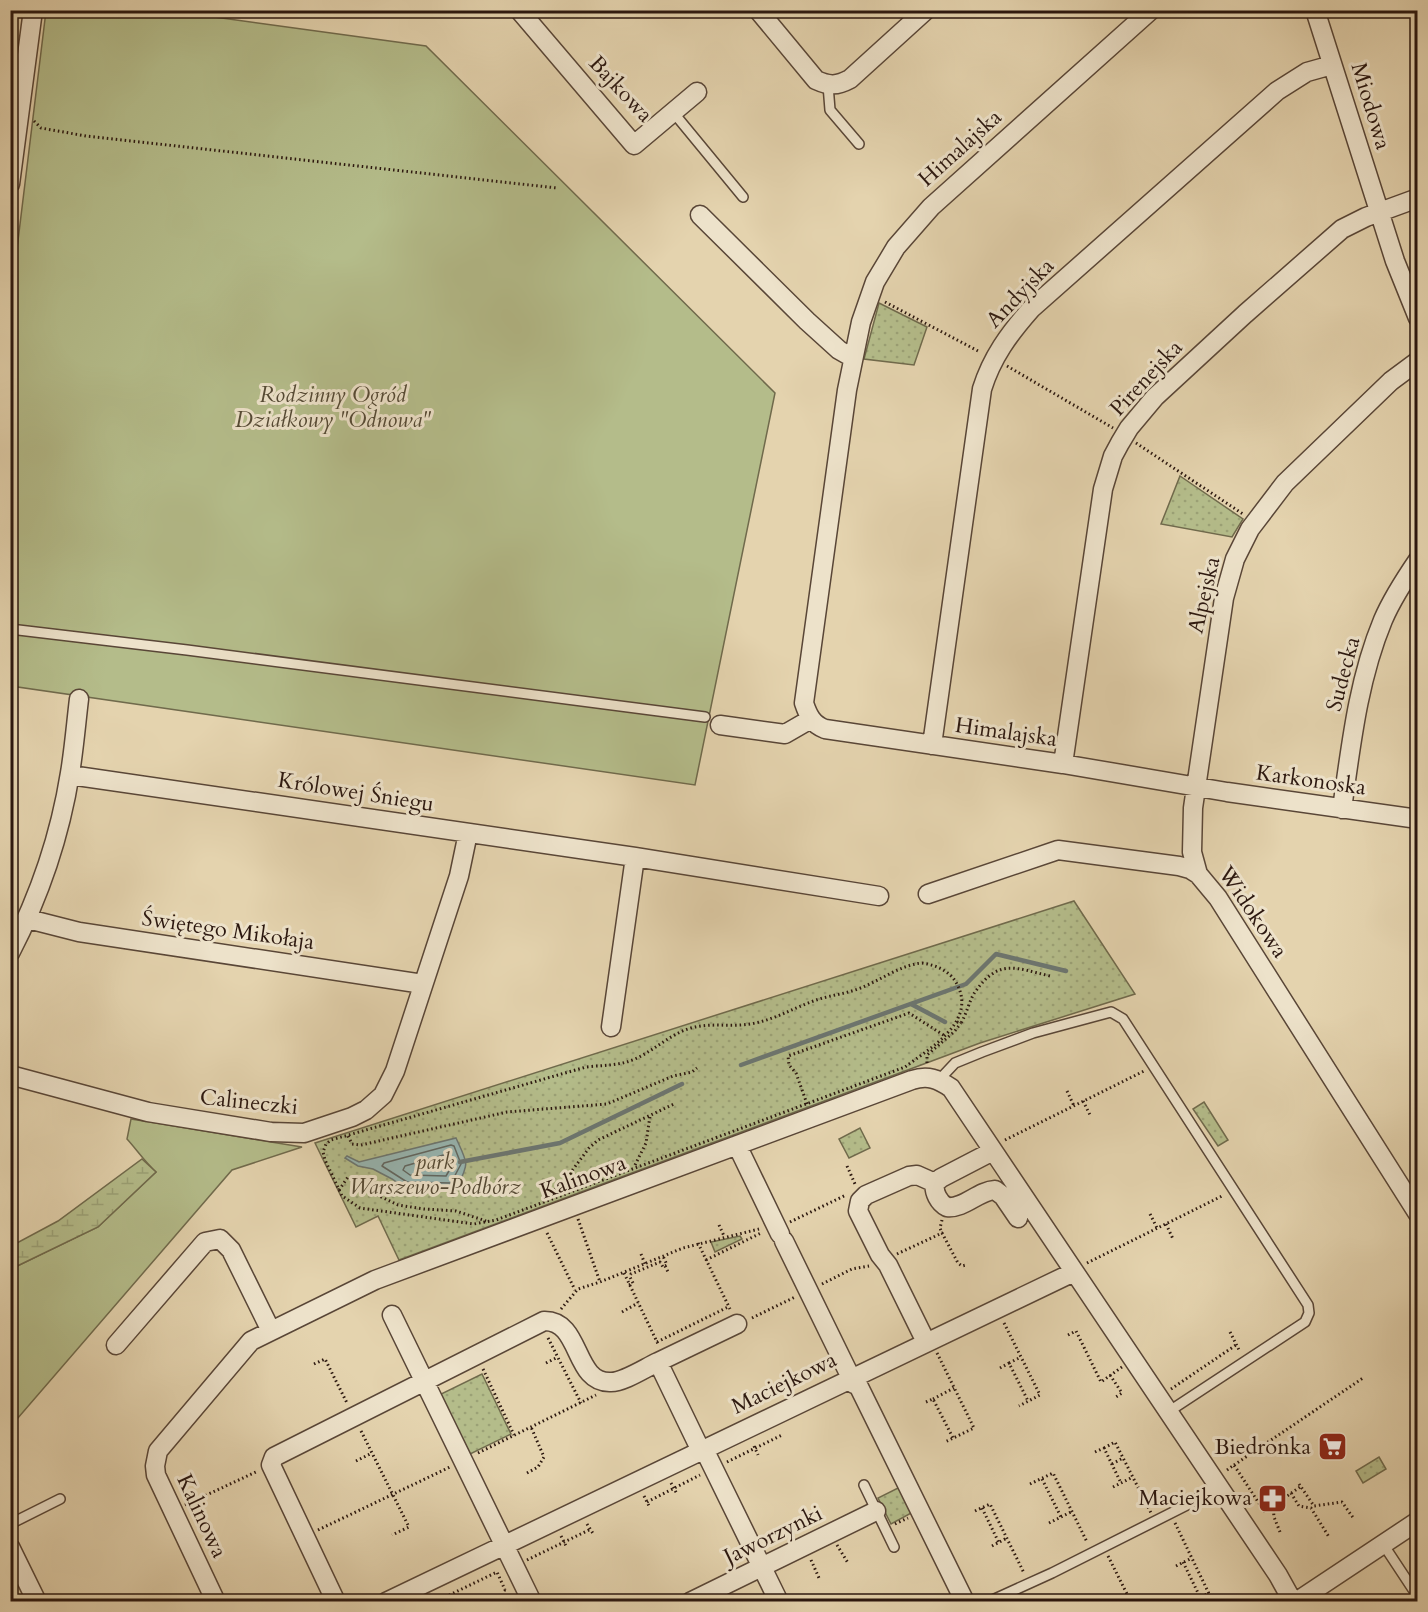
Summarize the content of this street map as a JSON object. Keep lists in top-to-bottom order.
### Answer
{
  "streets": {
    "street": [
      "Bajkowa",
      "Miodowa",
      "Himalajska",
      "Andyjska",
      "Pirenejska",
      "Alpejska",
      "Sudecka",
      "Karkonoska",
      "Królowej Śniegu",
      "Widokowa",
      "Świętego Mikołaja",
      "Calineczki",
      "Kalinowa",
      "Maciejkowa",
      "Jaworzynki"
    ]
  },
  "crossings": [
    ["Miodowa", "Andyjska"],
    ["Miodowa", "Pirenejska"],
    ["Himalajska", "Andyjska"],
    ["Himalajska", "Pirenejska"],
    ["Himalajska", "Alpejska"],
    ["Himalajska", "Karkonoska"],
    ["Alpejska", "Karkonoska"],
    ["Alpejska", "Widokowa"],
    ["Sudecka", "Karkonoska"],
    ["Królowej Śniegu", "Calineczki"],
    ["Świętego Mikołaja", "Calineczki"]
  ],
  "parks": ["Rodzinny Ogród Działkowy \"Odnowa\"", "park Warszewo-Podbórz"],
  "places": {
    "supermarket": ["Biedronka"],
    "pharmacy": ["Maciejkowa"]
  }
}
